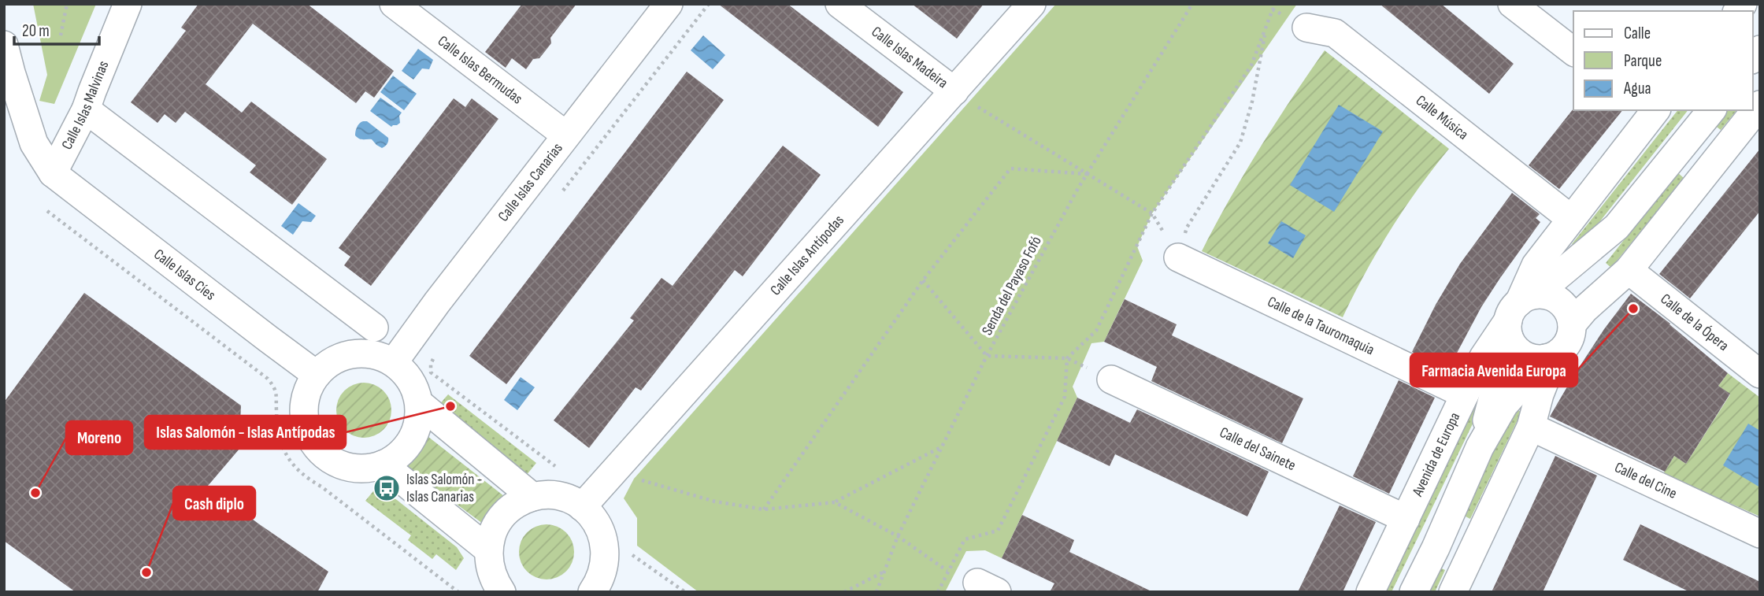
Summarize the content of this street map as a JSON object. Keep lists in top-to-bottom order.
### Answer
{
  "streets": {
    "street": [
      "Calle Islas Madeira",
      "Calle Islas Bermudas",
      "Calle Islas Malvinas",
      "Calle Música",
      "Calle Islas Canarias",
      "Calle Islas Antípodas",
      "Calle Islas Cíes",
      "Calle de la Ópera",
      "Calle de la Tauromaquia",
      "Calle del Sainete",
      "Avenida de Europa",
      "Calle del Cine"
    ],
    "path": ["Senda del Payaso Fofó"]
  },
  "crossings": [
    ["Calle Islas Madeira", "Calle Islas Antípodas"],
    ["Calle Islas Bermudas", "Calle Islas Canarias"],
    ["Calle Islas Malvinas", "Calle Islas Cíes"],
    ["Calle Música", "Avenida de Europa"],
    ["Calle Islas Canarias", "Calle Islas Cíes"],
    ["Calle de la Tauromaquia", "Avenida de Europa"],
    ["Calle del Sainete", "Avenida de Europa"]
  ],
  "places": {
    "other": [
      "Farmacia Avenida Europa",
      "Islas Salomón - Islas Antípodas",
      "Moreno",
      "Cash diplo"
    ],
    "bus stop": ["Islas Salomón - Islas Canarias"]
  },
  "legend": ["Calle", "Parque", "Agua"],
  "scale_bar": "20 m"
}
